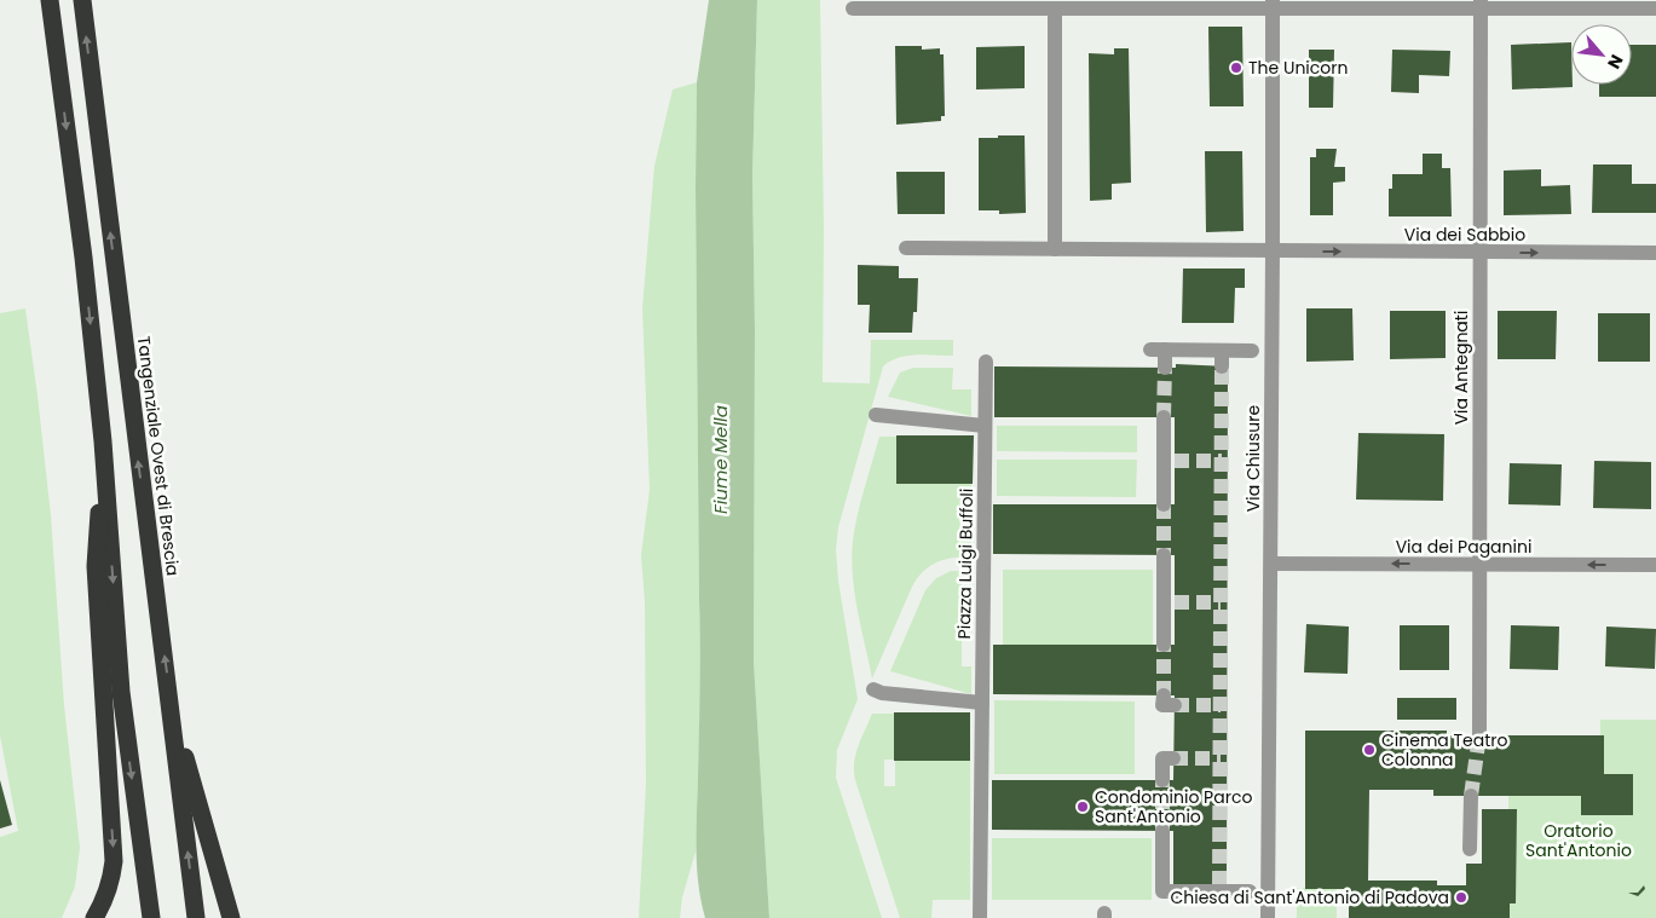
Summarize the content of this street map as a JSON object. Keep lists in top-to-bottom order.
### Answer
{
  "streets": {
    "highway": ["Tangenziale Ovest di Brescia"],
    "street": [
      "Via dei Sabbio",
      "Via Antegnati",
      "Via Chiusure",
      "Via dei Paganini",
      "Piazza Luigi Buffoli"
    ]
  },
  "crossings": [
    ["Via dei Sabbio", "Via Antegnati"],
    ["Via dei Sabbio", "Via Chiusure"],
    ["Via Antegnati", "Via dei Paganini"],
    ["Via Chiusure", "Via dei Paganini"]
  ],
  "one_way": ["Via dei Sabbio", "Via dei Paganini"],
  "water": ["Fiume Mella"],
  "parks": ["Oratorio Sant'Antonio"],
  "places": [
    "The Unicorn",
    "Cinema Teatro Colonna",
    "Condominio Parco Sant'Antonio",
    "Chiesa di Sant'Antonio di Padova"
  ],
  "north": "bottom right"
}
